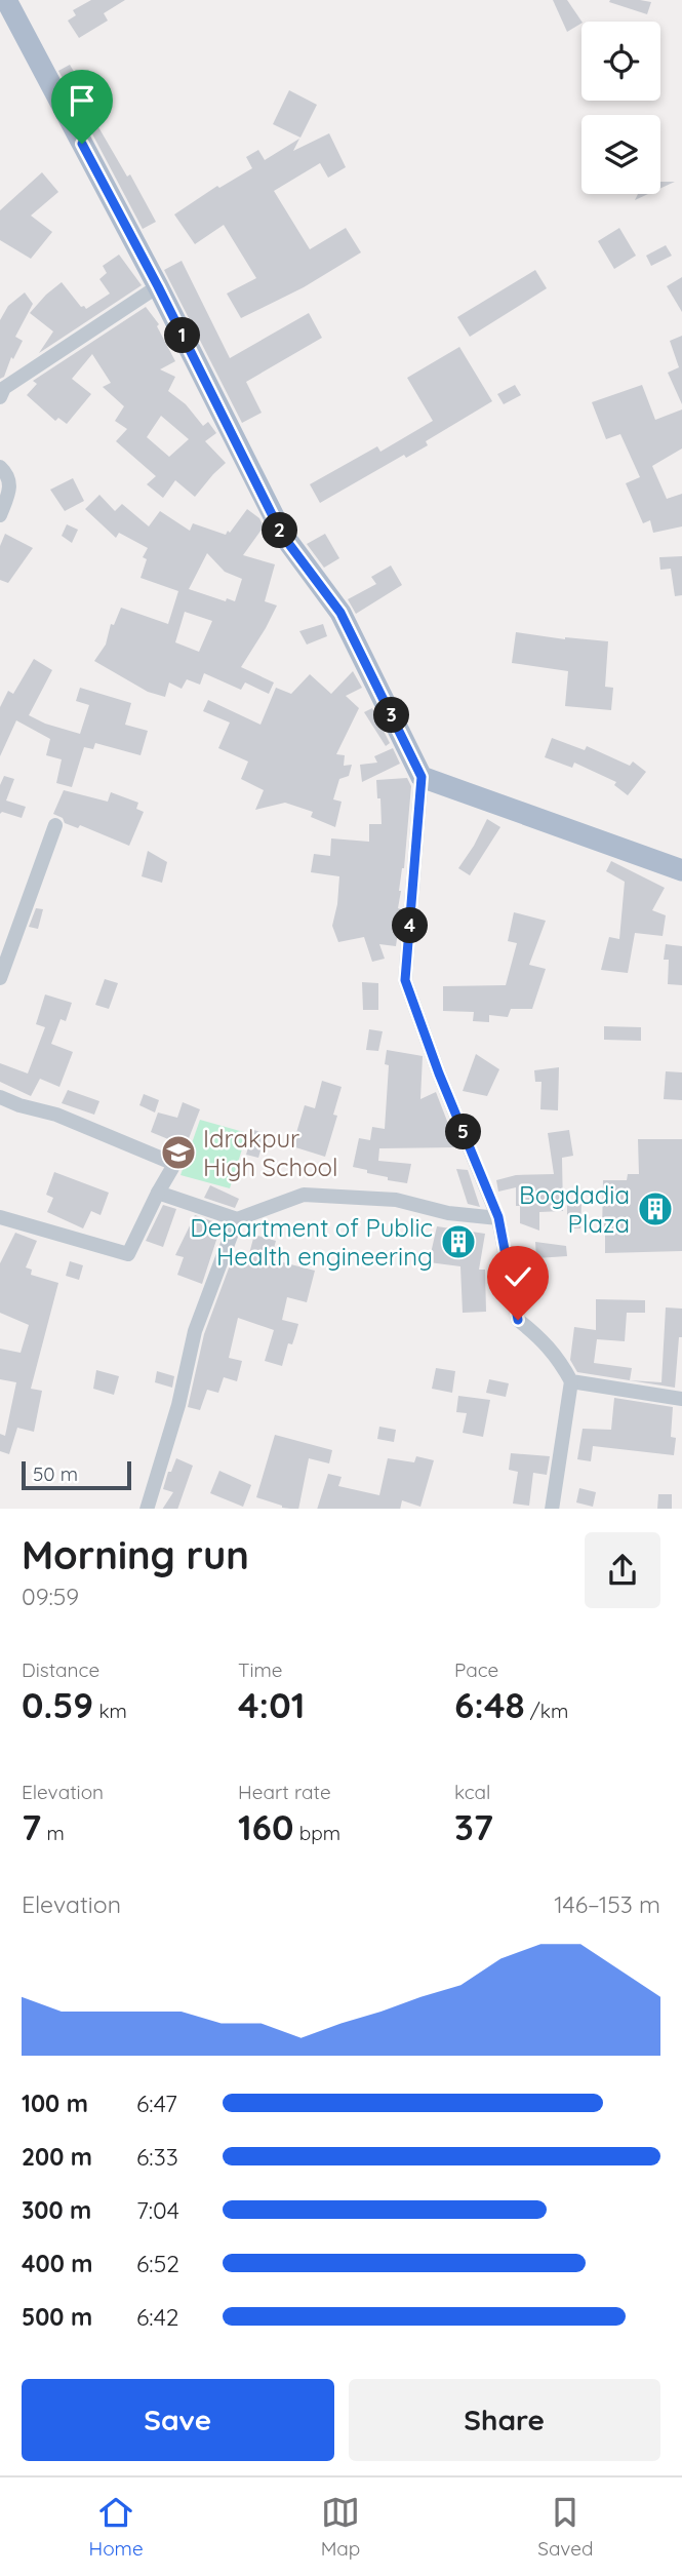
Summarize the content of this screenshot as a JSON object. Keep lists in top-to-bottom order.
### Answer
{
  "places": {
    "school or university": ["Idrakpur High School"],
    "building": ["Bogdadia Plaza", "Department of Public Health engineering"]
  },
  "scale_bar": "50 m",
  "page": {
    "pins": [
      "1",
      "2",
      "3",
      "4",
      "5"
    ],
    "scale": "50 m",
    "heading": ["Morning run", "09:59"],
    "stats": [
      ["Distance", "0.59 km"],
      ["Time", "4:01"],
      ["Pace", "6:48 /km"],
      ["Elevation", "7 m"],
      ["Heart rate", "160 bpm"],
      ["kcal", "37"]
    ],
    "chart": ["Elevation", "146–153 m"],
    "list": [
      {
        "name": "100 m",
        "note": "6:47"
      },
      {
        "name": "200 m",
        "note": "6:33"
      },
      {
        "name": "300 m",
        "note": "7:04"
      },
      {
        "name": "400 m",
        "note": "6:52"
      },
      {
        "name": "500 m",
        "note": "6:42"
      }
    ],
    "buttons": ["Save", "Share"],
    "tabs": ["Home", "Map", "Saved"]
  }
}
